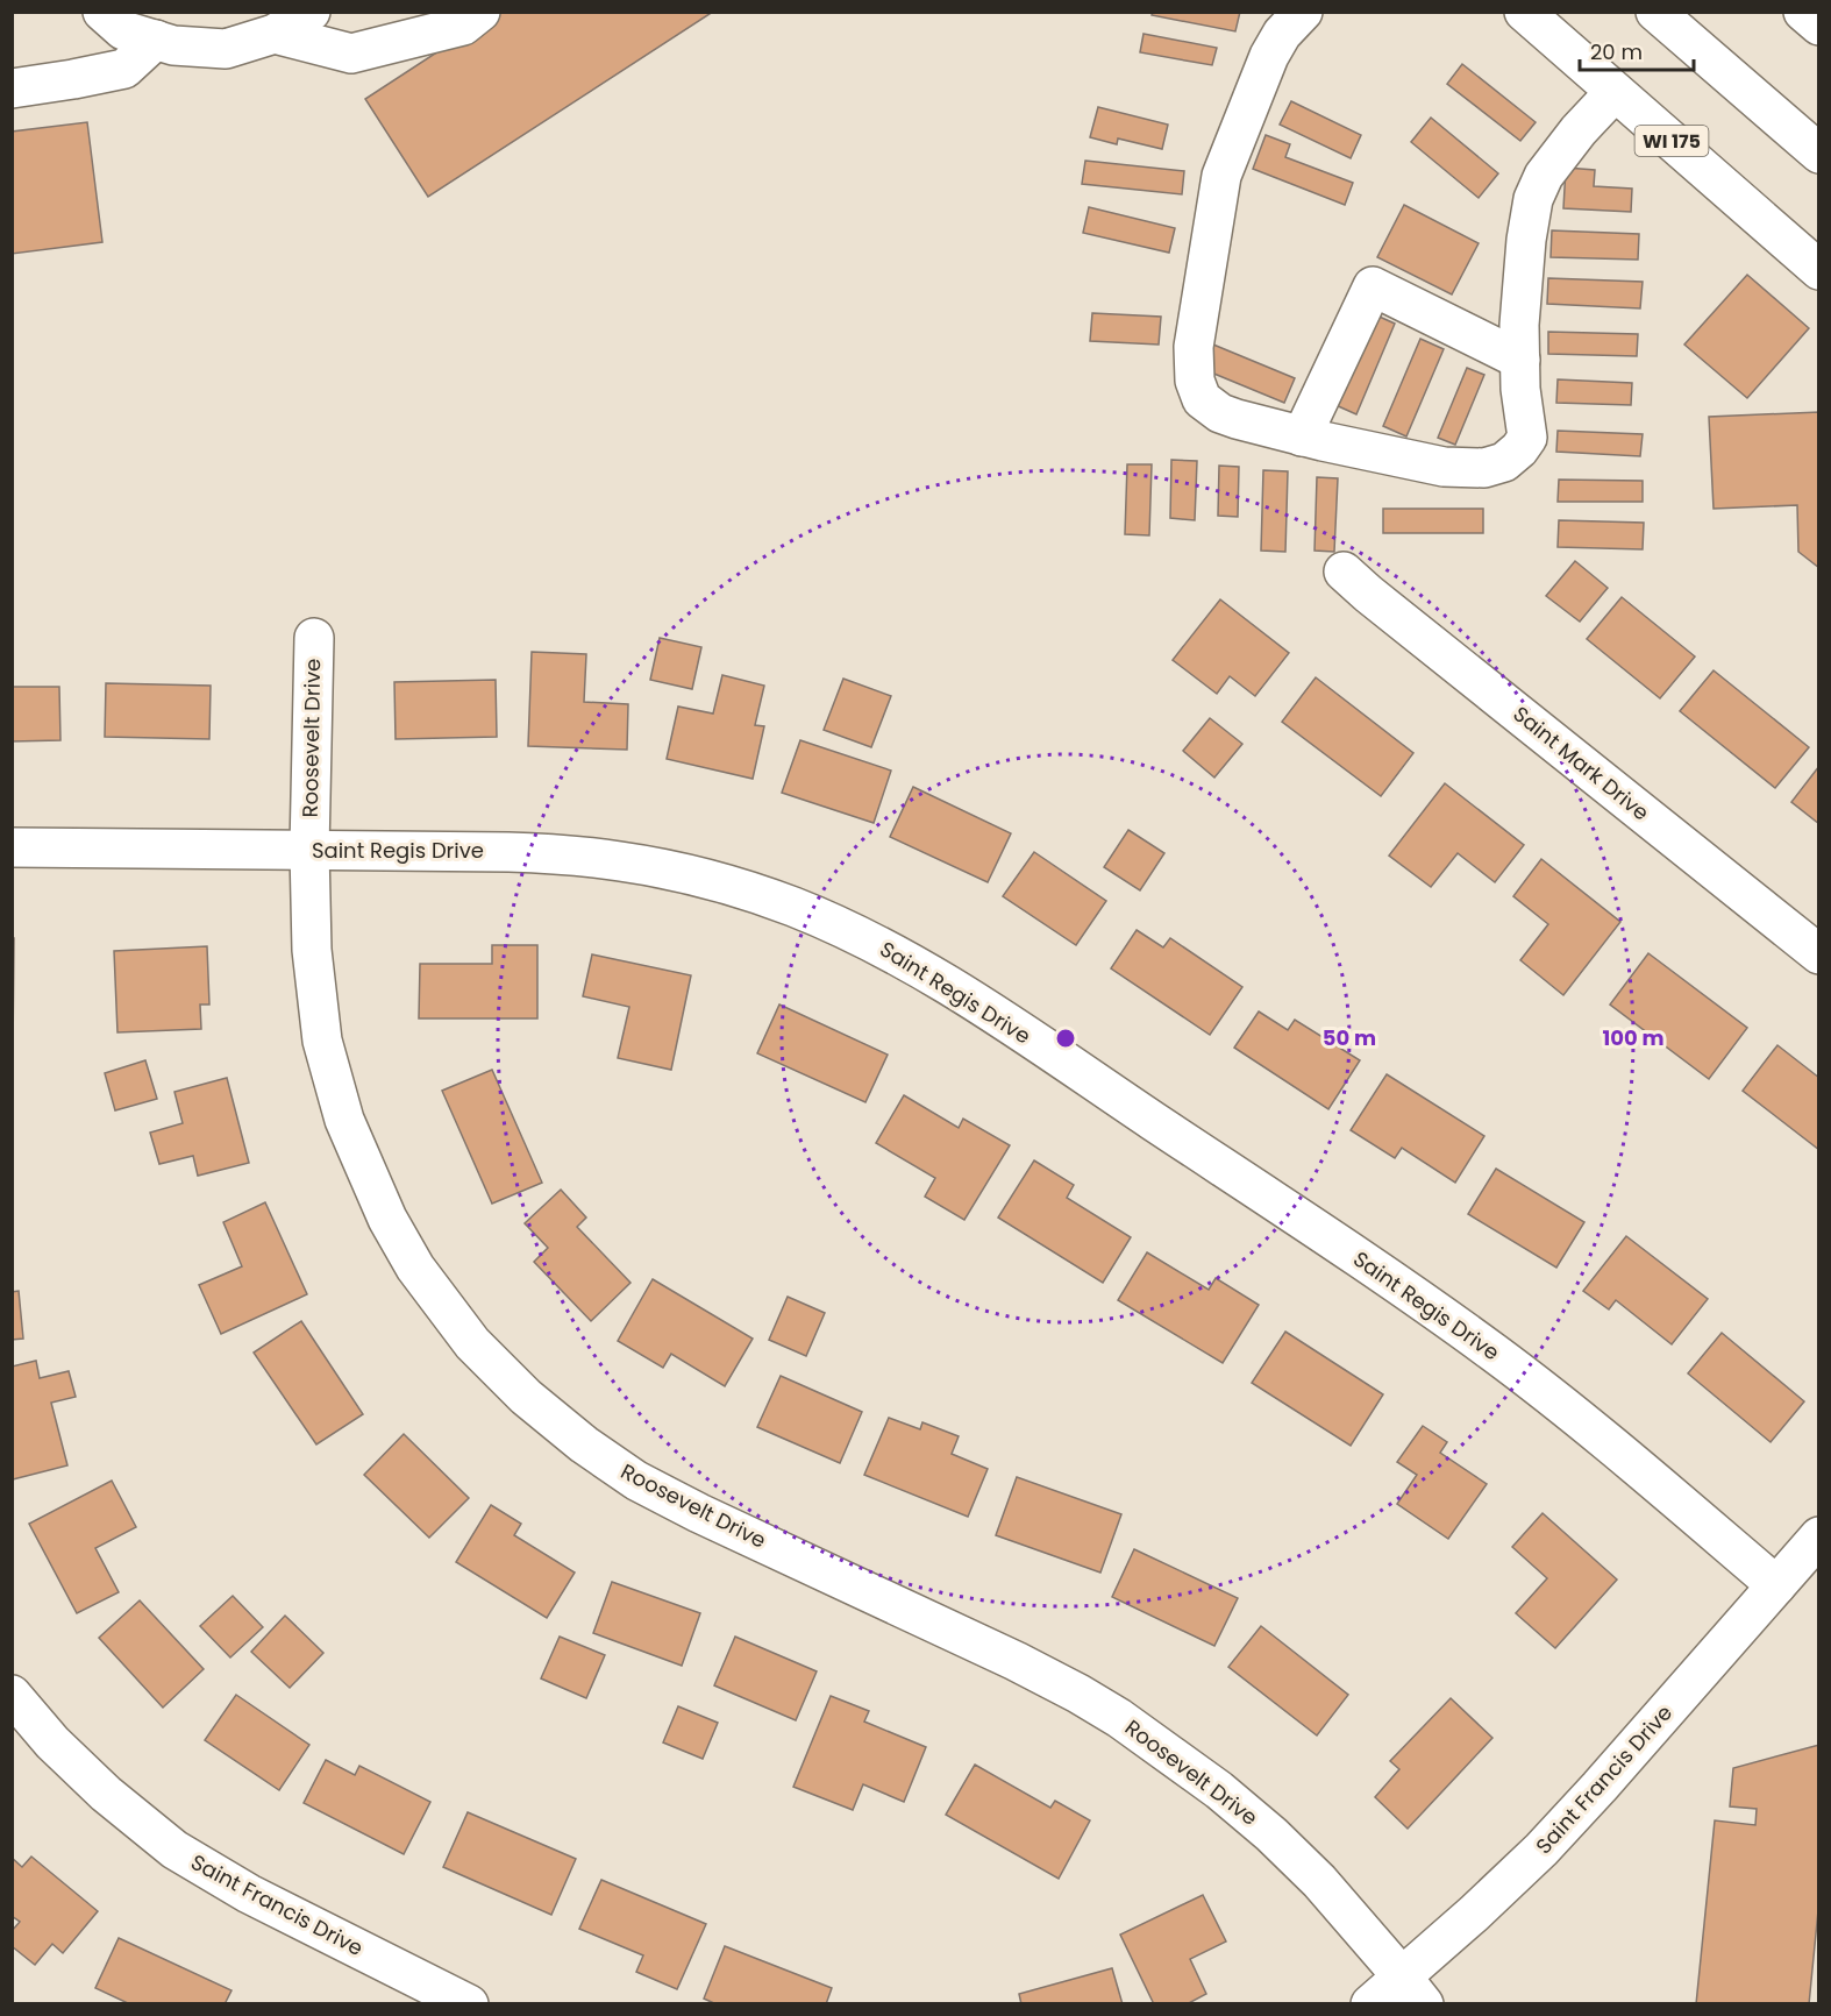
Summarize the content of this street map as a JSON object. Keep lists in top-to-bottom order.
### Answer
{
  "streets": {
    "street": [
      "WI 175",
      "Roosevelt Drive",
      "Saint Mark Drive",
      "Saint Regis Drive",
      "Saint Francis Drive"
    ]
  },
  "crossings": [
    ["Roosevelt Drive", "Saint Regis Drive"],
    ["Roosevelt Drive", "Saint Francis Drive"],
    ["Saint Regis Drive", "Saint Francis Drive"]
  ],
  "scale_bar": "20 m",
  "rings": ["50 m", "100 m"]
}
